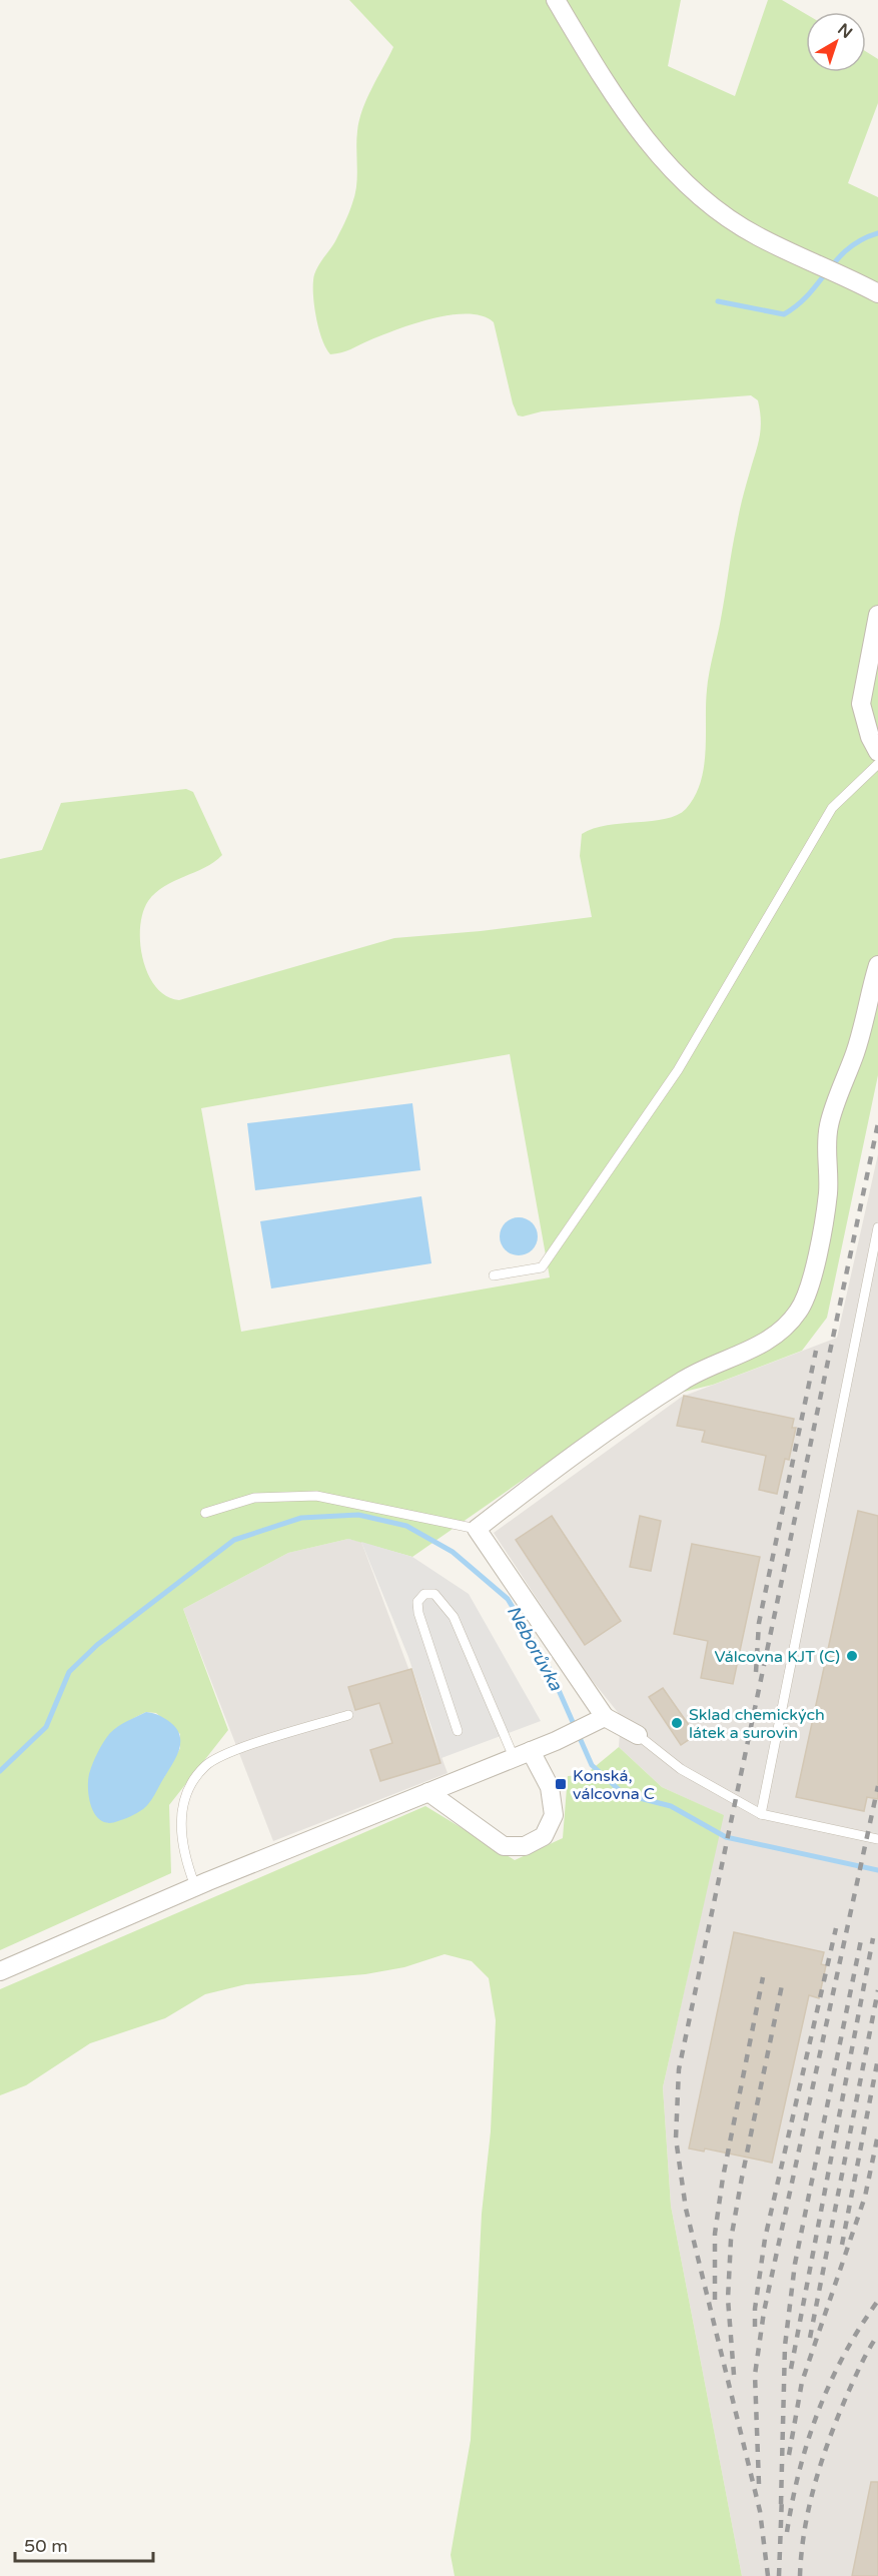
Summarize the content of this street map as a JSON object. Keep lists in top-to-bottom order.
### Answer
{
  "water": ["Neborůvka"],
  "places": {
    "other": ["Válcovna KJT (C)", "Sklad chemických látek a surovin"],
    "transit": ["Konská, válcovna C"]
  },
  "scale_bar": "50 m",
  "north": "top right"
}
